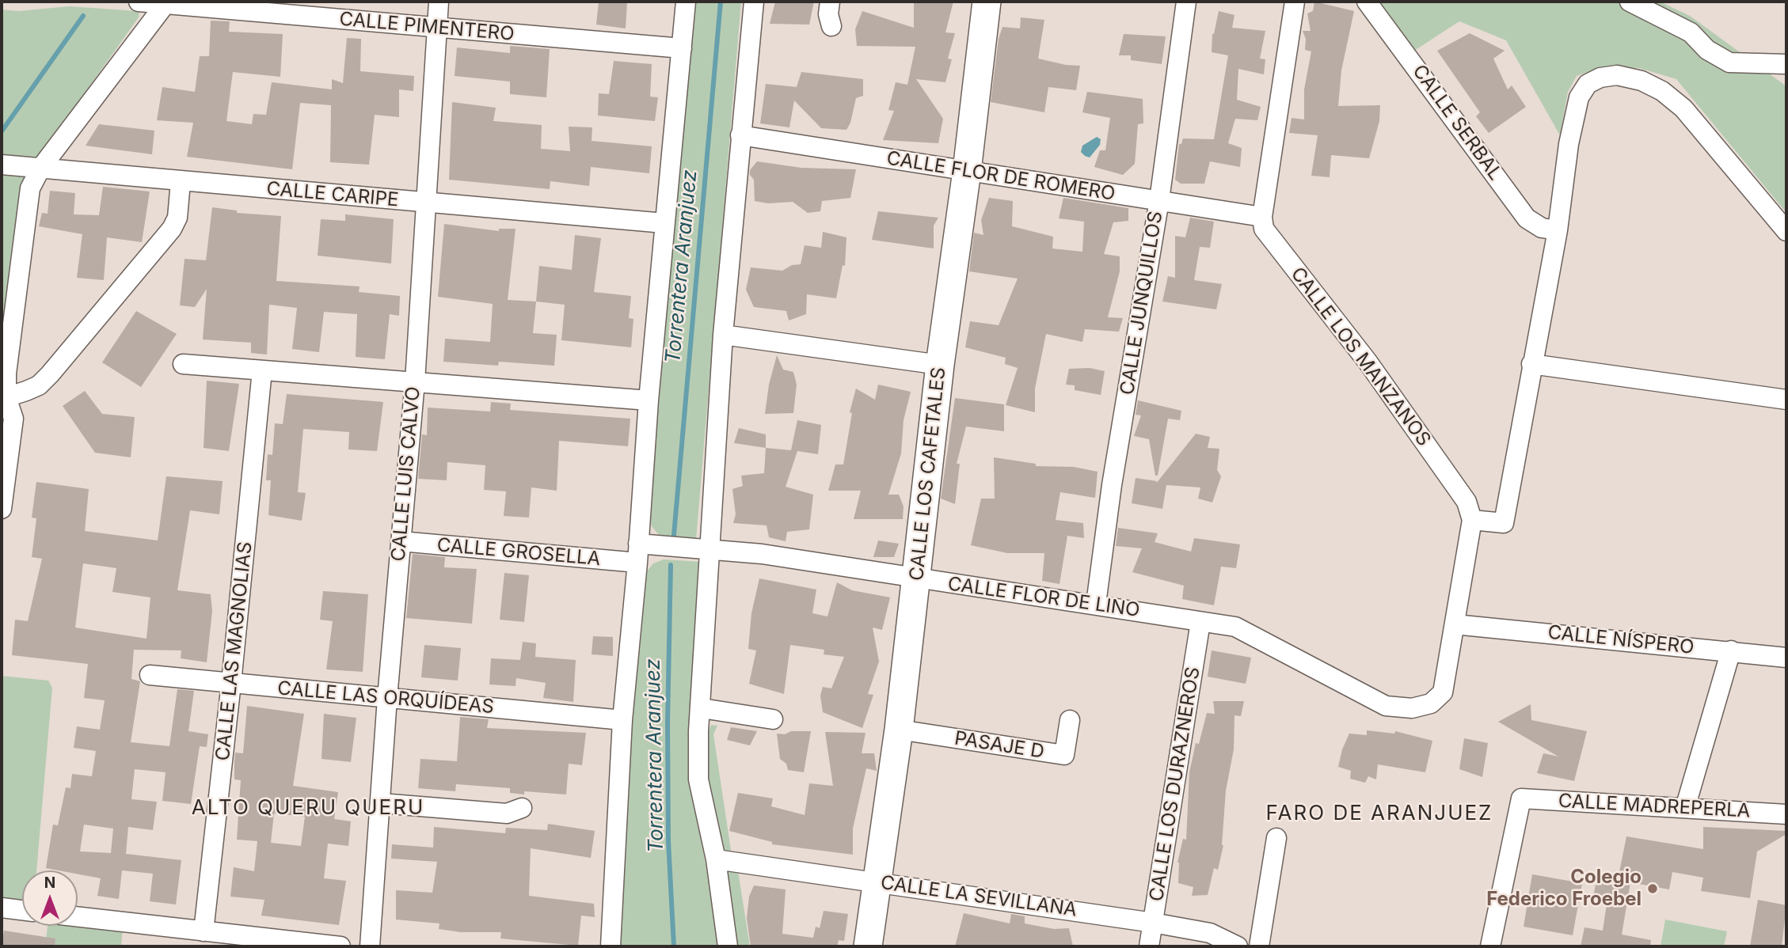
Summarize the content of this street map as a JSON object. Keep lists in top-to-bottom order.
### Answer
{
  "streets": {
    "main road": ["CALLE LOS CAFETALES"],
    "street": [
      "CALLE PIMENTERO",
      "CALLE SERBAL",
      "CALLE FLOR DE ROMERO",
      "CALLE CARIPE",
      "CALLE JUNQUILLOS",
      "CALLE LOS MANZANOS",
      "CALLE LUIS CALVO",
      "CALLE GROSELLA",
      "CALLE FLOR DE LINO",
      "CALLE NÍSPERO",
      "CALLE LAS MAGNOLIAS",
      "CALLE LAS ORQUÍDEAS",
      "PASAJE D",
      "CALLE LOS DURAZNEROS",
      "CALLE MADREPERLA",
      "CALLE LA SEVILLANA"
    ]
  },
  "crossings": [
    ["CALLE PIMENTERO", "CALLE LUIS CALVO"],
    ["CALLE FLOR DE ROMERO", "CALLE JUNQUILLOS"],
    ["CALLE FLOR DE ROMERO", "CALLE LOS MANZANOS"],
    ["CALLE FLOR DE ROMERO", "CALLE LOS CAFETALES"],
    ["CALLE CARIPE", "CALLE LUIS CALVO"],
    ["CALLE JUNQUILLOS", "CALLE FLOR DE LINO"],
    ["CALLE LUIS CALVO", "CALLE GROSELLA"],
    ["CALLE LUIS CALVO", "CALLE LAS ORQUÍDEAS"],
    ["CALLE LOS CAFETALES", "CALLE FLOR DE LINO"],
    ["CALLE LOS CAFETALES", "PASAJE D"],
    ["CALLE LOS CAFETALES", "CALLE LA SEVILLANA"],
    ["CALLE GROSELLA", "CALLE FLOR DE LINO"],
    ["CALLE FLOR DE LINO", "CALLE NÍSPERO"],
    ["CALLE FLOR DE LINO", "CALLE LOS DURAZNEROS"],
    ["CALLE LAS MAGNOLIAS", "CALLE LAS ORQUÍDEAS"],
    ["CALLE LOS DURAZNEROS", "CALLE LA SEVILLANA"]
  ],
  "districts": ["ALTO QUERU QUERU", "FARO DE ARANJUEZ"],
  "water": ["Torrentera Aranjuez"],
  "places": ["Colegio Federico Froebel"],
  "north": "top"
}
